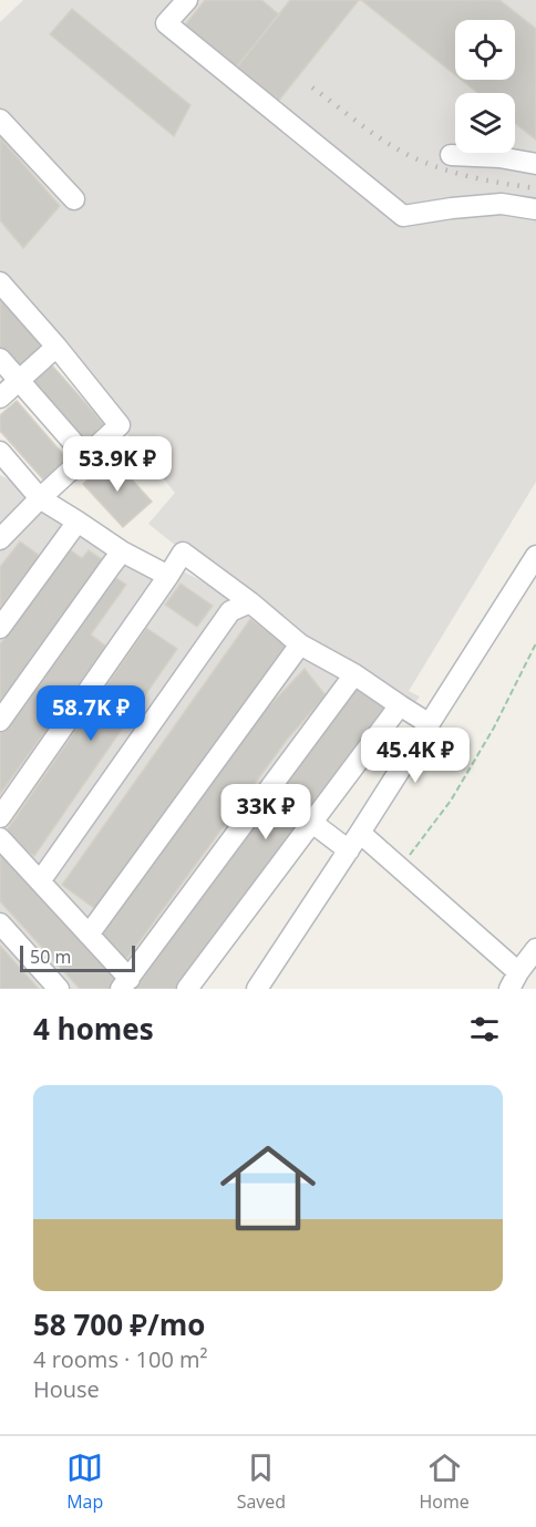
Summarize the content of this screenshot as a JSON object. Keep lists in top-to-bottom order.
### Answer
{
  "scale_bar": "50 m",
  "page": {
    "price": [
      "53.9K ₽",
      "58.7K ₽",
      "45.4K ₽",
      "33K ₽"
    ],
    "scale": "50 m",
    "heading": "4 homes",
    "list": [
      {
        "name": "58 700 ₽/mo",
        "note": "4 rooms · 100 m² · House"
      }
    ],
    "tabs": ["Map", "Saved", "Home"]
  }
}
